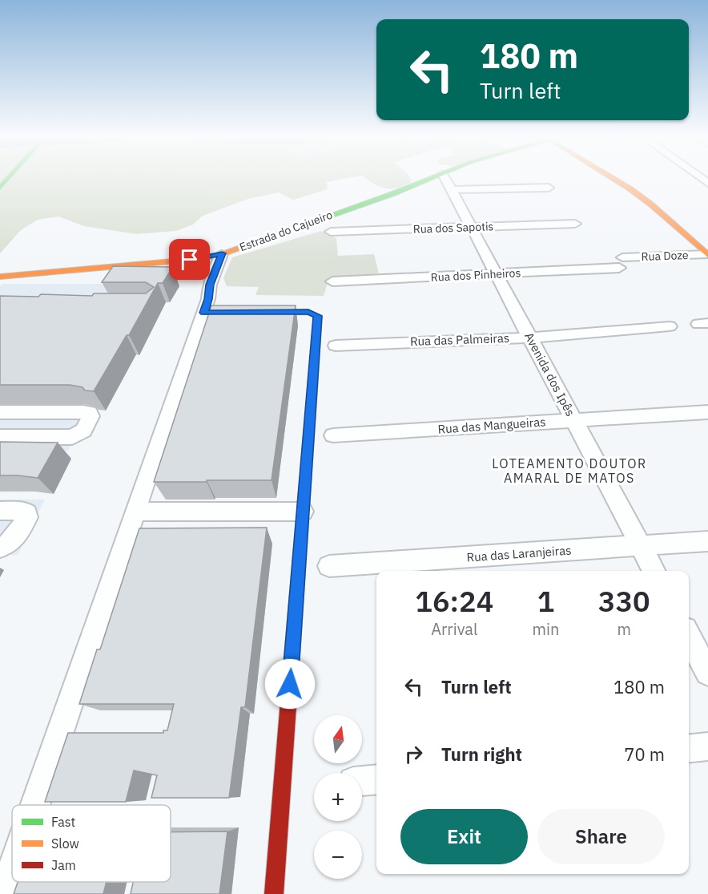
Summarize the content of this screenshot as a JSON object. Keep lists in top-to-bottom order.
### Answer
{
  "streets": {
    "street": [
      "Rua dos Sapotis",
      "Estrada do Cajueiro",
      "Rua Doze",
      "Rua dos Pinheiros",
      "Rua das Palmeiras",
      "Avenida dos Ipês",
      "Rua das Mangueiras",
      "Rua das Laranjeiras"
    ]
  },
  "crossings": [
    ["Rua dos Sapotis", "Avenida dos Ipês"],
    ["Rua Doze", "Rua dos Pinheiros"],
    ["Rua dos Pinheiros", "Avenida dos Ipês"],
    ["Rua das Palmeiras", "Avenida dos Ipês"],
    ["Avenida dos Ipês", "Rua das Mangueiras"],
    ["Avenida dos Ipês", "Rua das Laranjeiras"]
  ],
  "districts": ["LOTEAMENTO DOUTOR AMARAL DE MATOS"],
  "legend": ["Fast", "Slow", "Jam"],
  "north": "top",
  "page": {
    "turn": ["180 m", "Turn left"],
    "eta": [
      "16:24",
      "Arrival",
      "1",
      "min",
      "330",
      "m"
    ],
    "list": [
      {
        "name": "Turn left",
        "value": "180 m"
      },
      {
        "name": "Turn right",
        "value": "70 m"
      }
    ],
    "map_buttons": ["+", "−"],
    "buttons": ["Exit", "Share"]
  }
}
